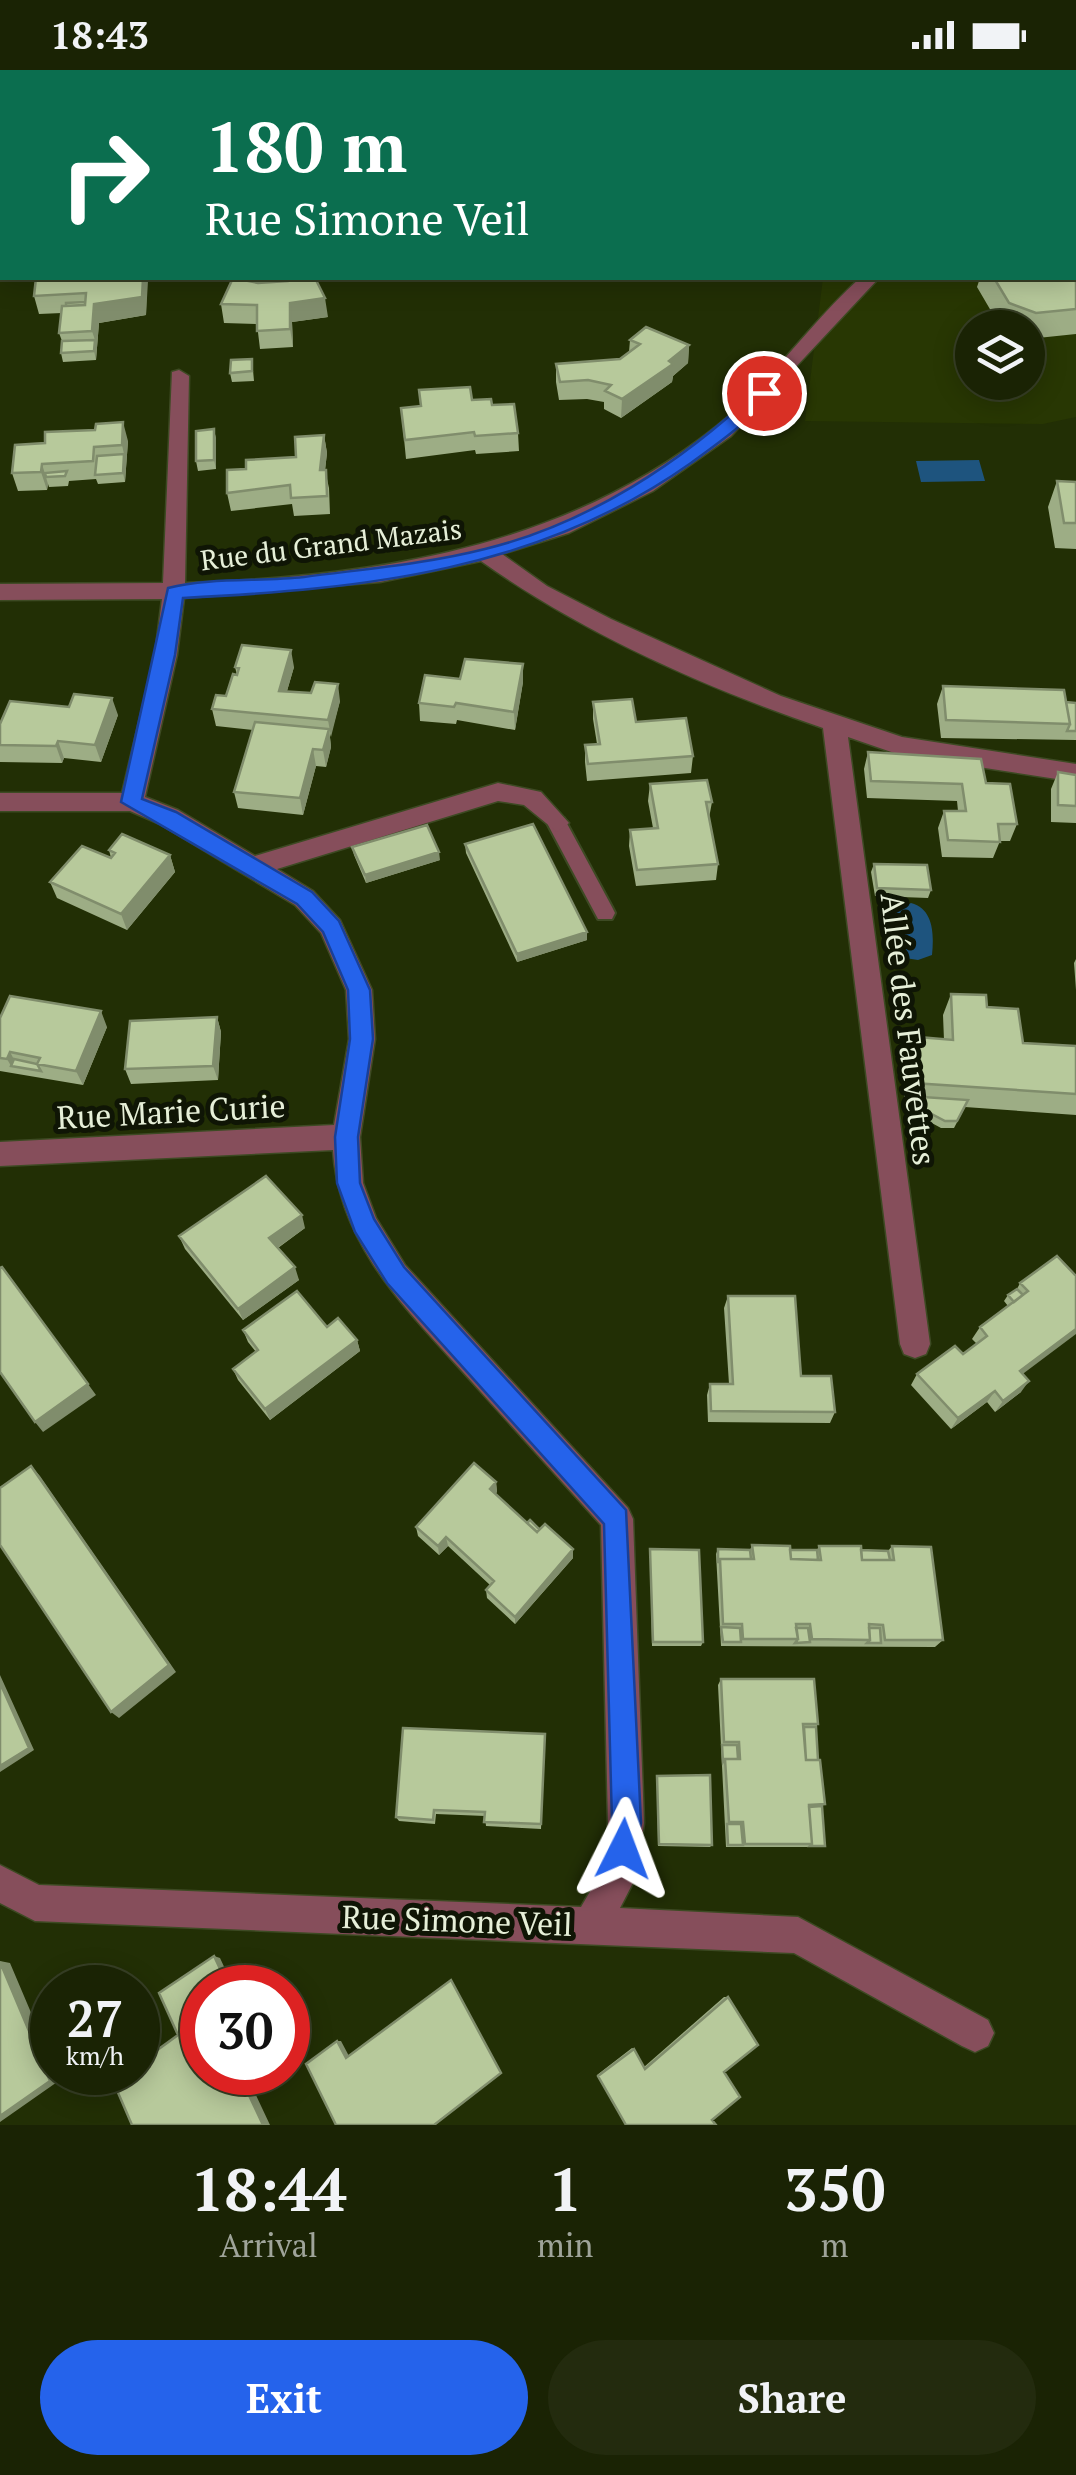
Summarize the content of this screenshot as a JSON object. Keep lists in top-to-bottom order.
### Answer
{
  "streets": {
    "street": [
      "Rue du Grand Mazais",
      "Allée des Fauvettes",
      "Rue Marie Curie",
      "Rue Simone Veil"
    ]
  },
  "crossings": [
    ["Rue Marie Curie", "Rue Simone Veil"]
  ],
  "page": {
    "status": "18:43",
    "turn": ["180 m", "Rue Simone Veil"],
    "speed": "27 km/h",
    "limit": "30",
    "eta": [
      "18:44",
      "Arrival",
      "1",
      "min",
      "350",
      "m"
    ],
    "buttons": ["Exit", "Share"]
  }
}
